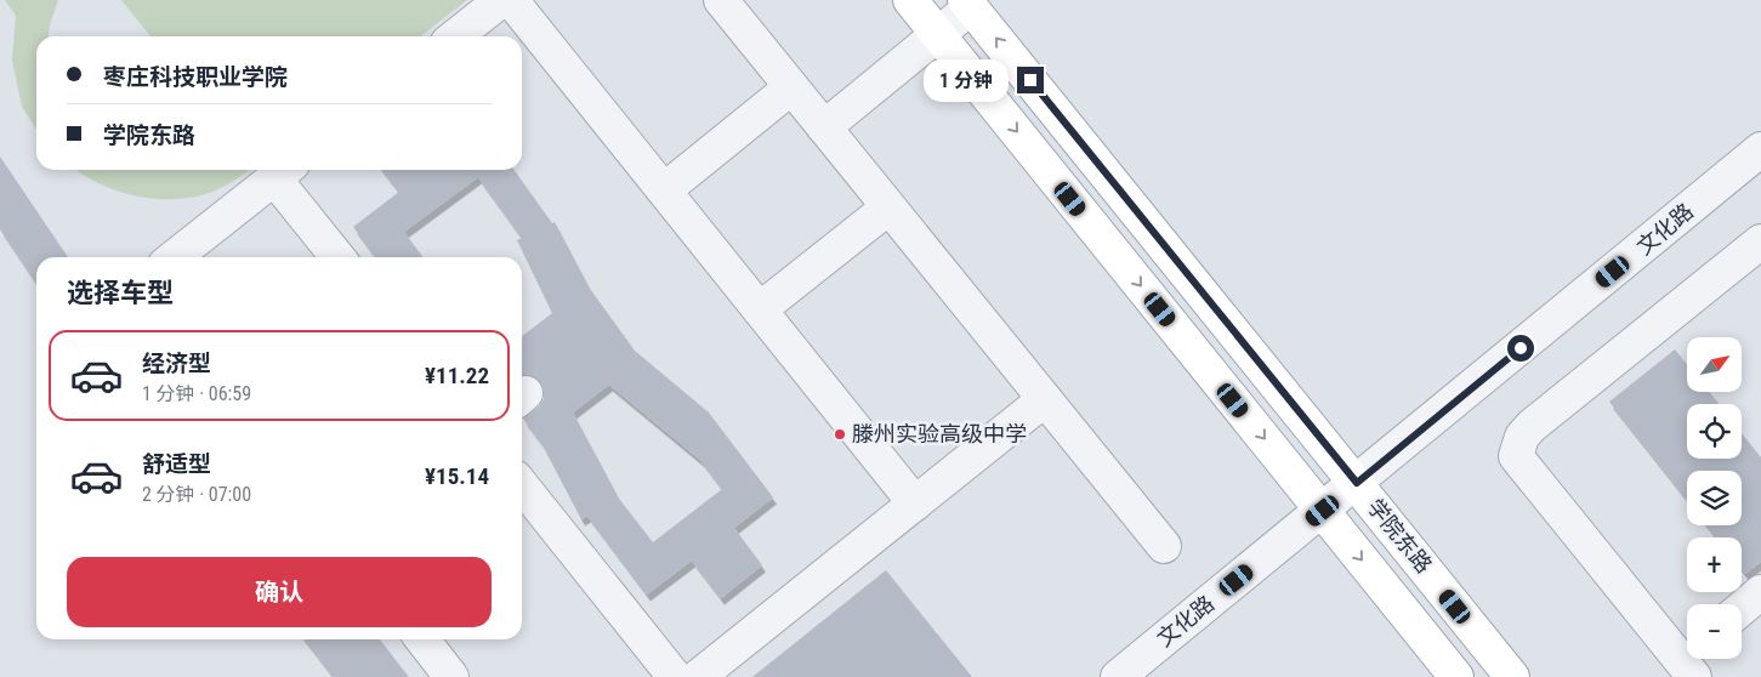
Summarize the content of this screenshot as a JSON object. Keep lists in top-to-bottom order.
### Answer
{
  "streets": {
    "main road": ["学院东路"],
    "street": ["文化路"]
  },
  "crossings": [
    ["文化路", "学院东路"]
  ],
  "places": ["滕州实验高级中学"],
  "north": "top right",
  "page": {
    "banner": ["枣庄科技职业学院", "学院东路"],
    "bubble": "1 分钟",
    "heading": "选择车型",
    "list": [
      {
        "name": "经济型",
        "note": "1 分钟 · 06:59",
        "value": "¥11.22"
      },
      {
        "name": "舒适型",
        "note": "2 分钟 · 07:00",
        "value": "¥15.14"
      }
    ],
    "map_buttons": ["+", "−"],
    "buttons": "确认"
  }
}
